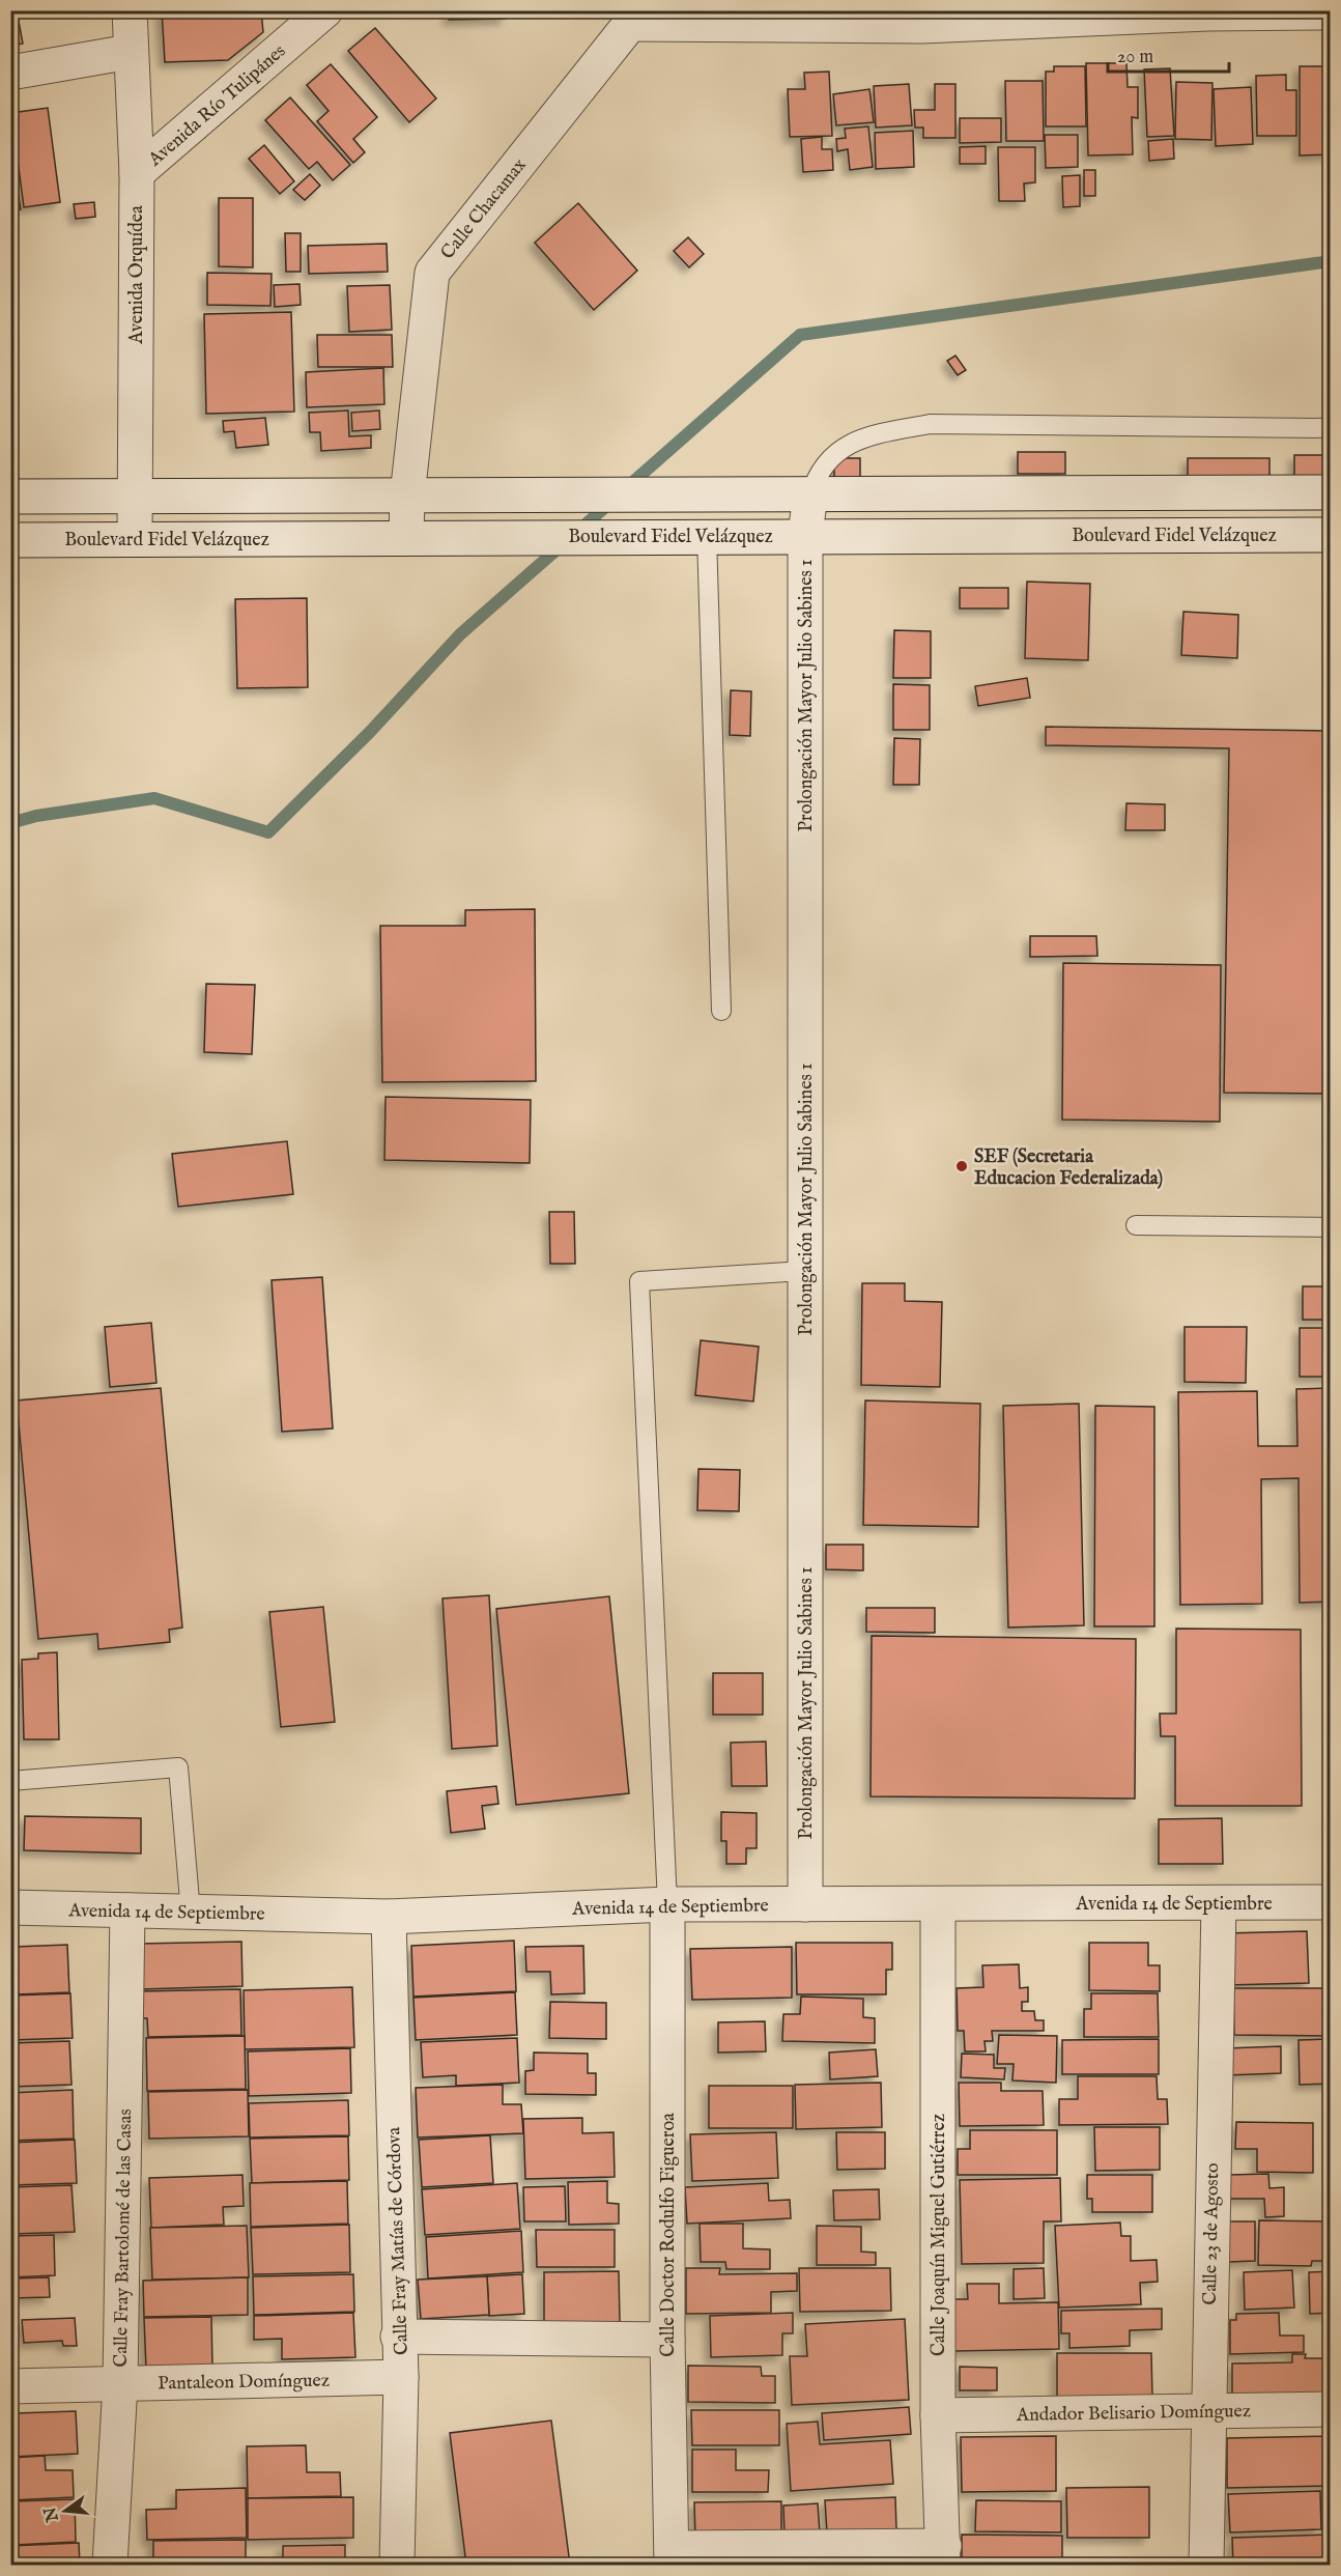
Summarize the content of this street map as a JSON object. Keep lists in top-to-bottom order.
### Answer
{
  "streets": {
    "street": [
      "Avenida Río Tulipánes",
      "Calle Chacamax",
      "Avenida Orquídea",
      "Boulevard Fidel Velázquez",
      "Prolongación Mayor Julio Sabines 1",
      "Avenida 14 de Septiembre",
      "Calle 23 de Agosto",
      "Calle Doctor Rodulfo Figueroa",
      "Calle Joaquín Miguel Gutiérrez",
      "Calle Fray Bartolomé de las Casas",
      "Calle Fray Matías de Córdova",
      "Pantaleon Domínguez",
      "Andador Belisario Domínguez"
    ]
  },
  "crossings": [
    ["Avenida Río Tulipánes", "Avenida Orquídea"],
    ["Calle Chacamax", "Boulevard Fidel Velázquez"],
    ["Avenida Orquídea", "Boulevard Fidel Velázquez"],
    ["Boulevard Fidel Velázquez", "Prolongación Mayor Julio Sabines 1"],
    ["Prolongación Mayor Julio Sabines 1", "Avenida 14 de Septiembre"],
    ["Avenida 14 de Septiembre", "Calle 23 de Agosto"],
    ["Avenida 14 de Septiembre", "Calle Doctor Rodulfo Figueroa"],
    ["Avenida 14 de Septiembre", "Calle Joaquín Miguel Gutiérrez"],
    ["Avenida 14 de Septiembre", "Calle Fray Bartolomé de las Casas"],
    ["Avenida 14 de Septiembre", "Calle Fray Matías de Córdova"],
    ["Calle 23 de Agosto", "Andador Belisario Domínguez"],
    ["Calle Joaquín Miguel Gutiérrez", "Andador Belisario Domínguez"],
    ["Calle Fray Bartolomé de las Casas", "Pantaleon Domínguez"],
    ["Calle Fray Matías de Córdova", "Pantaleon Domínguez"]
  ],
  "places": ["SEF (Secretaria Educacion Federalizada)"],
  "scale_bar": "20 m",
  "north": "left"
}
